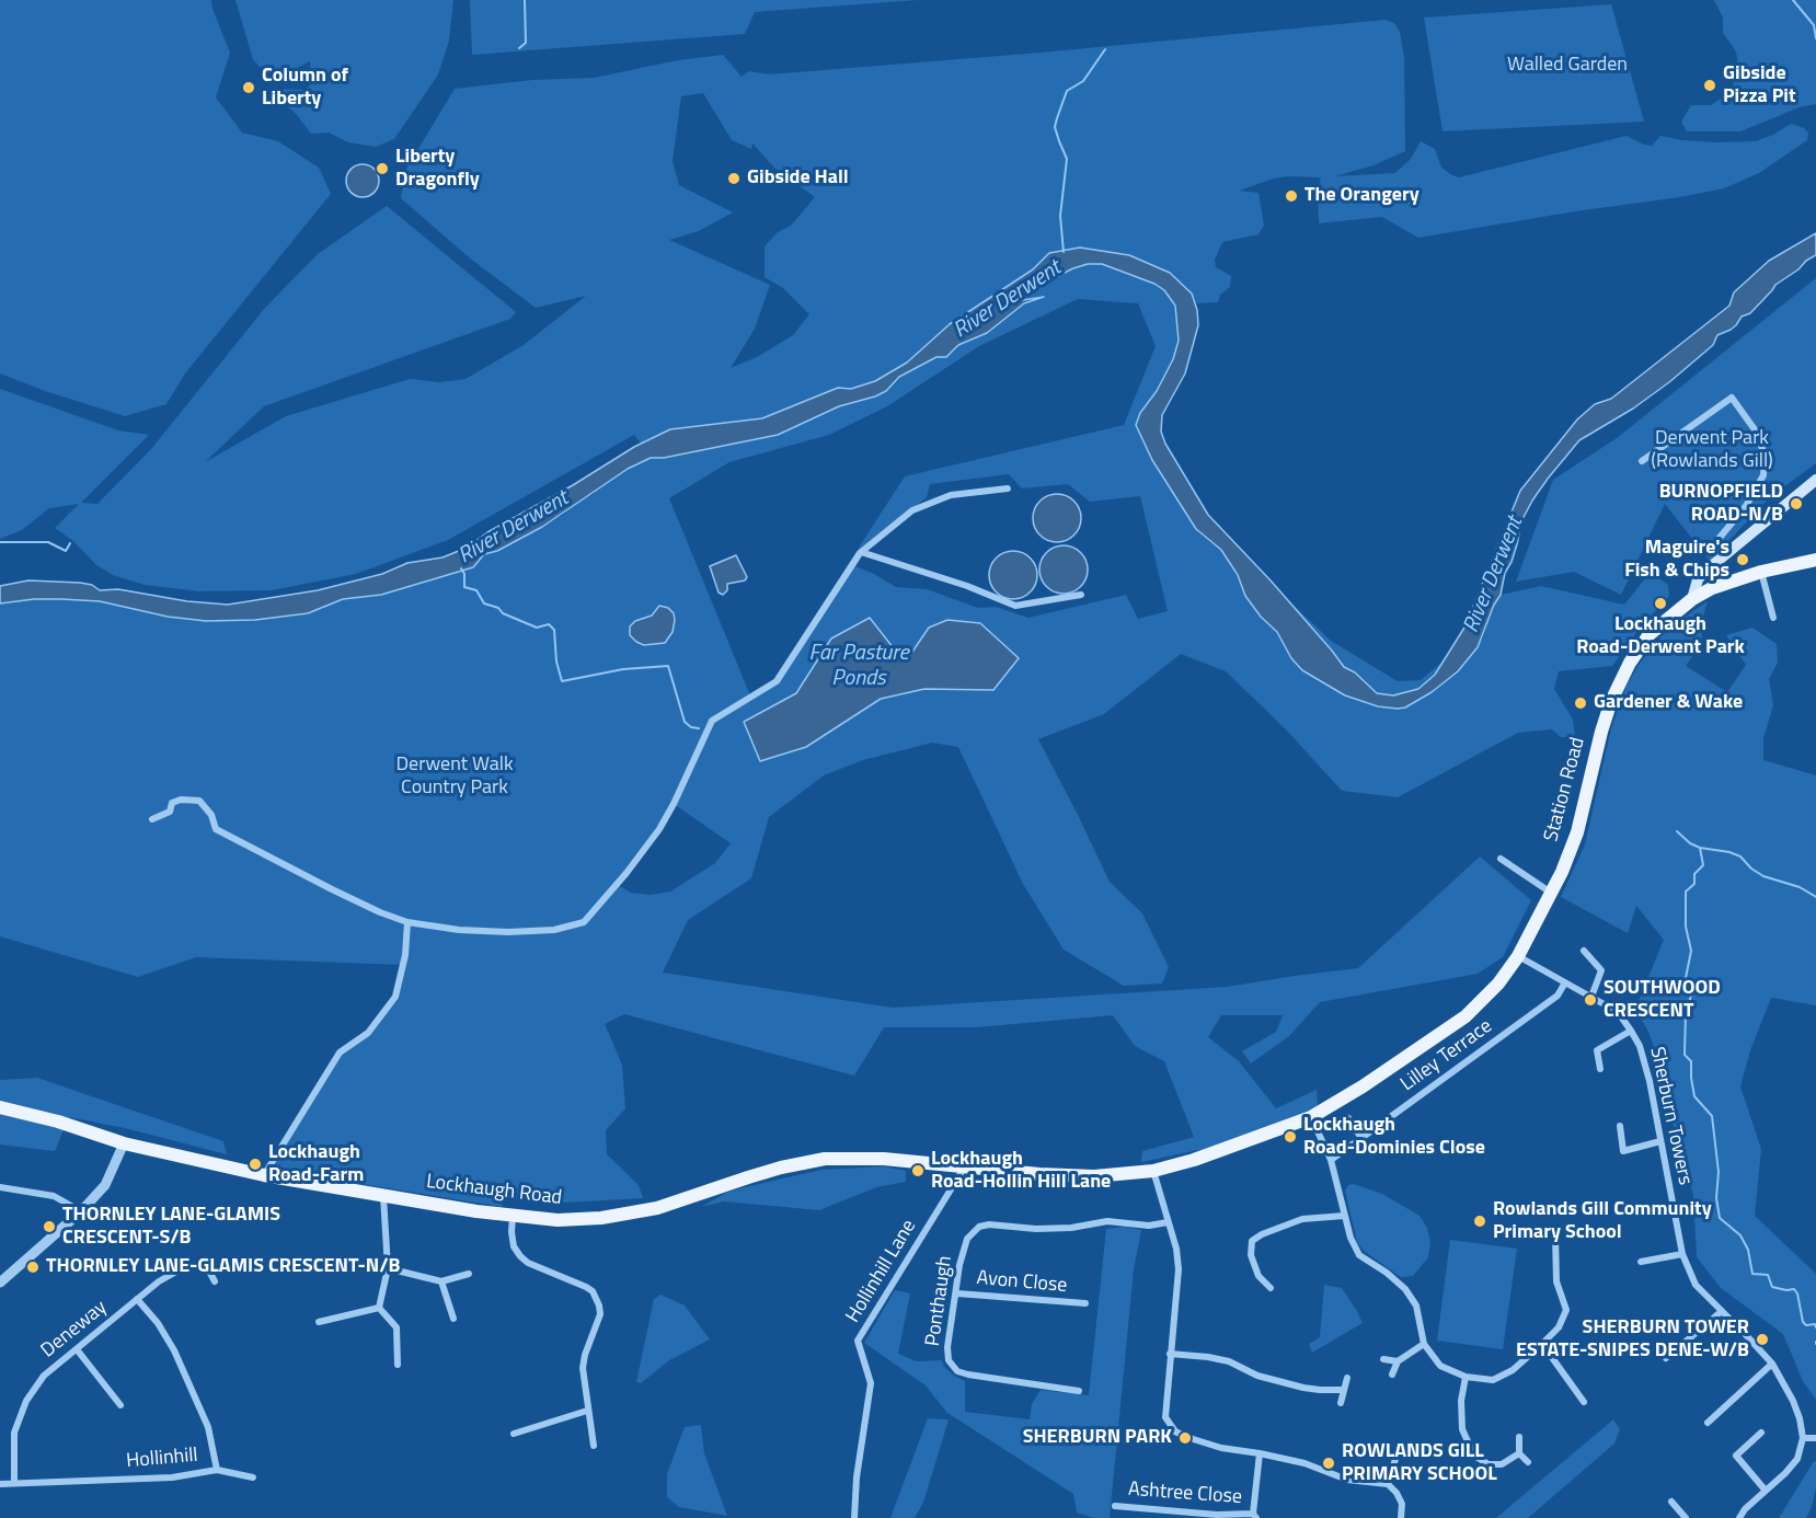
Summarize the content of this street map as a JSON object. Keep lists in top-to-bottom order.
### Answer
{
  "streets": {
    "main road": ["Station Road", "Lockhaugh Road"],
    "street": [
      "Lilley Terrace",
      "Sherburn Towers",
      "Hollinhill Lane",
      "Avon Close",
      "Ponthaugh",
      "Deneway",
      "Hollinhill",
      "Ashtree Close"
    ]
  },
  "crossings": [
    ["Station Road", "Sherburn Towers"],
    ["Station Road", "Lockhaugh Road"],
    ["Lilley Terrace", "Sherburn Towers"],
    ["Lockhaugh Road", "Hollinhill Lane"],
    ["Avon Close", "Ponthaugh"],
    ["Deneway", "Hollinhill"]
  ],
  "water": ["River Derwent", "Far Pasture Ponds"],
  "parks": ["Walled Garden", "Derwent Park (Rowlands Gill)", "Derwent Walk Country Park"],
  "places": [
    "Gibside Pizza Pit",
    "Column of Liberty",
    "Liberty Dragonfly",
    "Gibside Hall",
    "The Orangery",
    "BURNOPFIELD ROAD-N/B",
    "Maguire's Fish & Chips",
    "Lockhaugh Road-Derwent Park",
    "Gardener & Wake",
    "SOUTHWOOD CRESCENT",
    "Lockhaugh Road-Dominies Close",
    "Lockhaugh Road-Farm",
    "Lockhaugh Road-Hollin Hill Lane",
    "Rowlands Gill Community Primary School",
    "THORNLEY LANE-GLAMIS CRESCENT-S/B",
    "THORNLEY LANE-GLAMIS CRESCENT-N/B",
    "SHERBURN TOWER ESTATE-SNIPES DENE-W/B",
    "SHERBURN PARK",
    "ROWLANDS GILL PRIMARY SCHOOL"
  ]
}
